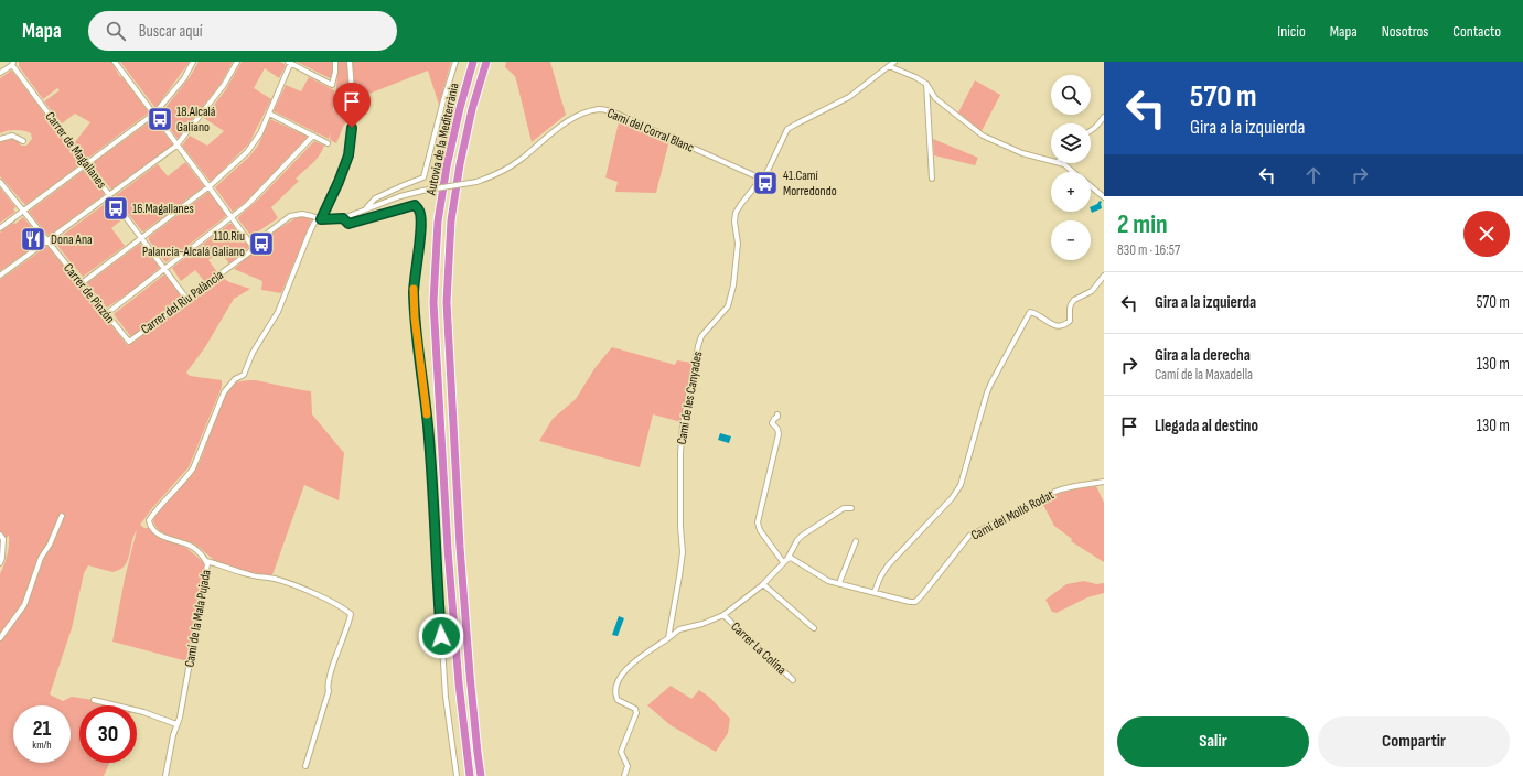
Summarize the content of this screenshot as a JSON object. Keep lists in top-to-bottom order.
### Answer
{
  "streets": {
    "highway": ["Autovia de la Mediterrània"],
    "street": [
      "Camí del Corral Blanc",
      "Carrer de Magallanes",
      "Carrer de Pinzón",
      "Carrer del Riu Palància",
      "Camí de les Canyades",
      "Camí del Molló Rodat",
      "Camí de la Mala Pujada",
      "Carrer La Colina"
    ]
  },
  "crossings": [
    ["Camí del Corral Blanc", "Carrer del Riu Palància"],
    ["Camí del Corral Blanc", "Camí de les Canyades"],
    ["Carrer de Magallanes", "Carrer del Riu Palància"],
    ["Carrer de Pinzón", "Carrer del Riu Palància"],
    ["Carrer del Riu Palància", "Camí de la Mala Pujada"]
  ],
  "places": {
    "bus stop": [
      "18.Alcalá Galiano",
      "41.Camí Morredondo",
      "16.Magallanes",
      "110.Riu Palancia-Alcalá Galiano"
    ],
    "restaurant": ["Dona Ana"]
  },
  "page": {
    "header": "Mapa",
    "search": "Buscar aquí",
    "nav": [
      "Inicio",
      "Mapa",
      "Nosotros",
      "Contacto"
    ],
    "turn": ["570 m", "Gira a la izquierda"],
    "map_buttons": ["+", "−"],
    "heading": ["2 min", "830 m · 16:57"],
    "list": [
      {
        "name": "Gira a la izquierda",
        "value": "570 m"
      },
      {
        "name": "Gira a la derecha",
        "note": "Camí de la Maxadella",
        "value": "130 m"
      },
      {
        "name": "Llegada al destino",
        "value": "130 m"
      }
    ],
    "speed": "21 km/h",
    "limit": "30",
    "buttons": ["Salir", "Compartir"]
  }
}
